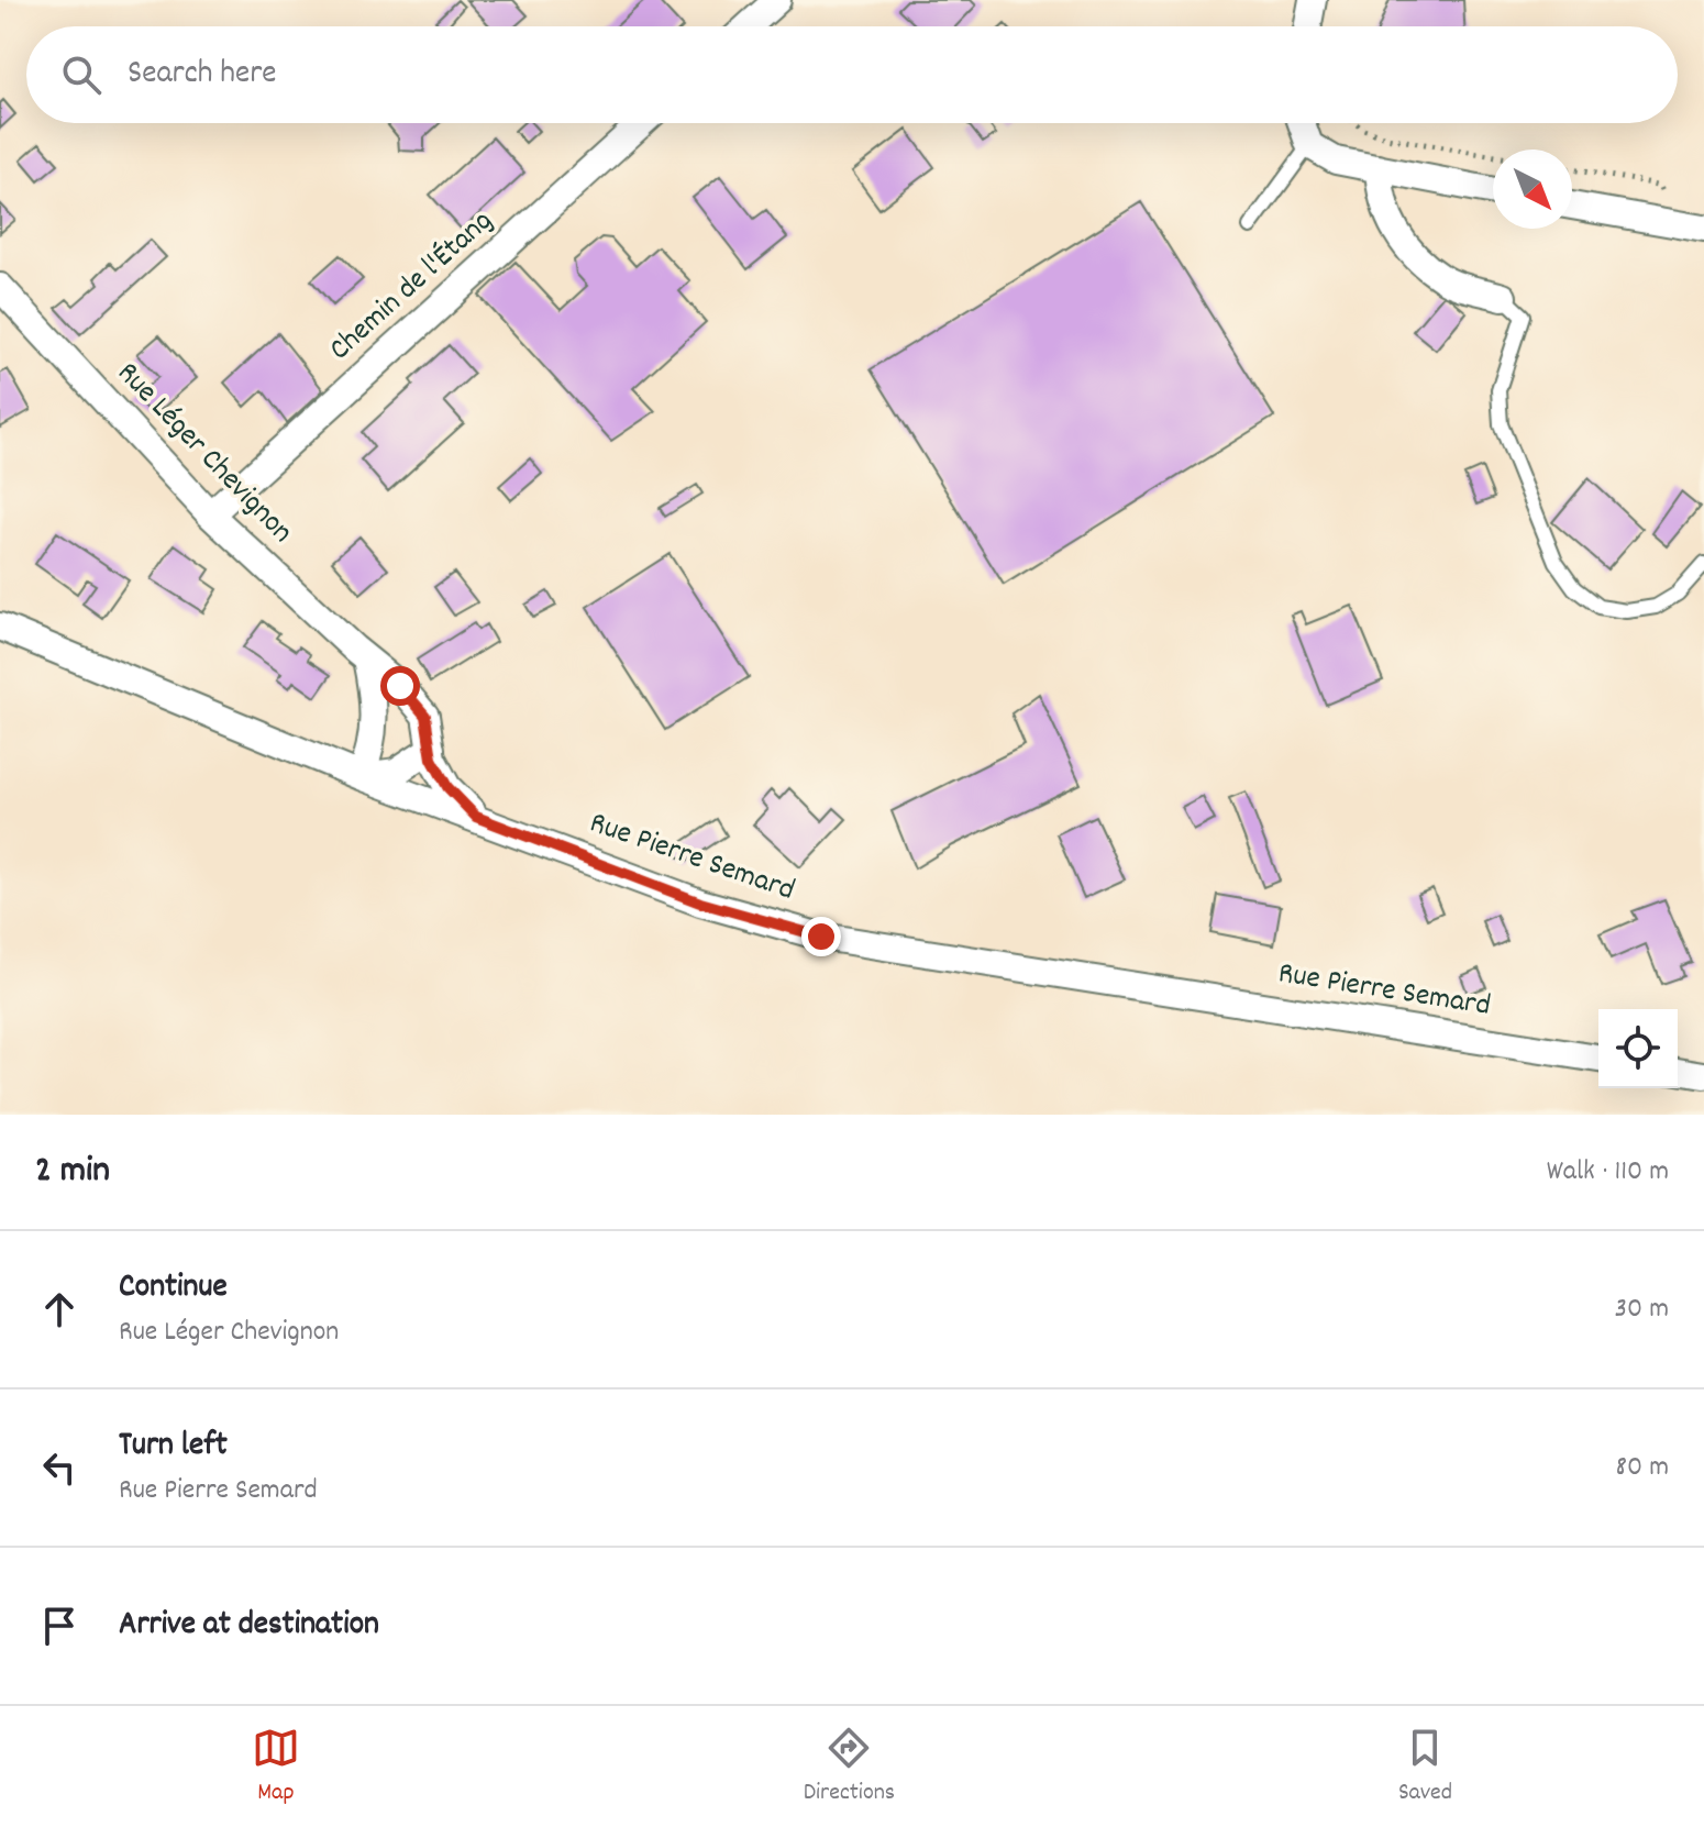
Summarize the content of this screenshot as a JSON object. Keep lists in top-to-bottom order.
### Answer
{
  "streets": {
    "street": ["Chemin de l'Étang", "Rue Léger Chevignon", "Rue Pierre Semard"]
  },
  "crossings": [
    ["Chemin de l'Étang", "Rue Léger Chevignon"],
    ["Rue Léger Chevignon", "Rue Pierre Semard"]
  ],
  "north": "bottom right",
  "page": {
    "search": "Search here",
    "heading": ["2 min", "Walk · 110 m"],
    "list": [
      ["Continue", "Rue Léger Chevignon", "30 m"],
      ["Turn left", "Rue Pierre Semard", "80 m"],
      "Arrive at destination"
    ],
    "nav": ["Map", "Directions", "Saved"]
  }
}
